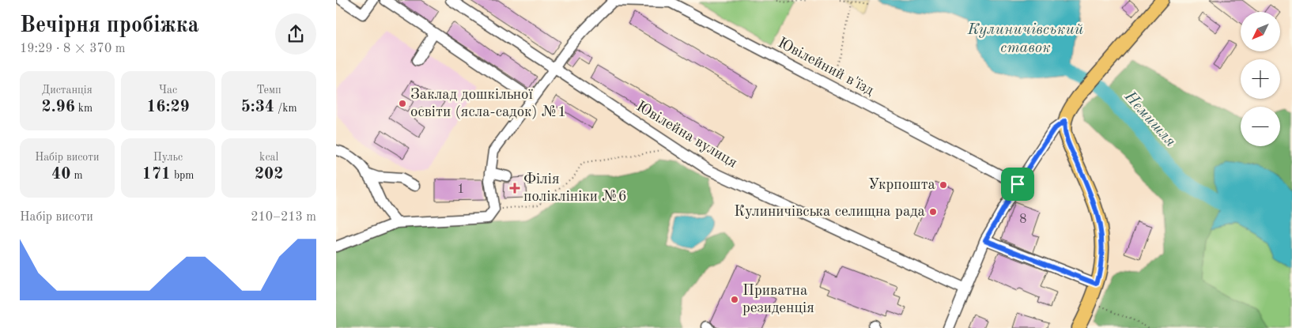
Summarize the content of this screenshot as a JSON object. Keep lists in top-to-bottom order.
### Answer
{
  "streets": {
    "street": ["Ювілейний в'їзд", "Ювілейна вулиця"]
  },
  "crossings": [
    ["Ювілейний в'їзд", "Ювілейна вулиця"]
  ],
  "water": ["Кулиничівський ставок", "Немишля"],
  "places": {
    "other": [
      "Заклад дошкільної освіти (ясла-садок) №1",
      "Укрпошта",
      "Кулиничівська селищна рада",
      "Приватна резиденція"
    ],
    "health": ["Філія поліклініки №6"]
  },
  "house_numbers": ["1", "8"],
  "north": "bottom left",
  "page": {
    "heading": ["Вечірня пробіжка", "19:29 · 8 × 370 m"],
    "map_buttons": ["+", "−"],
    "stats": [
      ["Дистанція", "2.96 km"],
      ["Час", "16:29"],
      ["Темп", "5:34 /km"],
      ["Набір висоти", "40 m"],
      ["Пульс", "171 bpm"],
      ["kcal", "202"]
    ],
    "chart": ["Набір висоти", "210–213 m"]
  }
}
